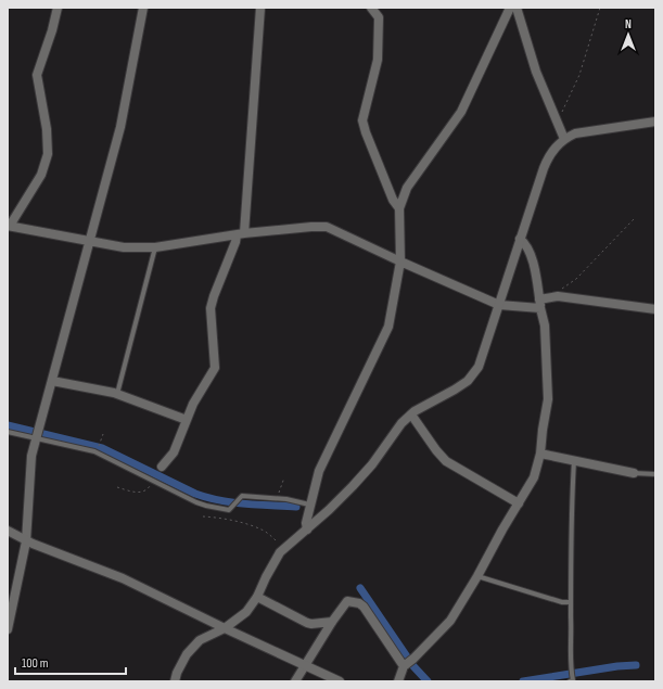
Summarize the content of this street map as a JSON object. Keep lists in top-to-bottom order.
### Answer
{
  "scale_bar": "100 m",
  "north": "top"
}
